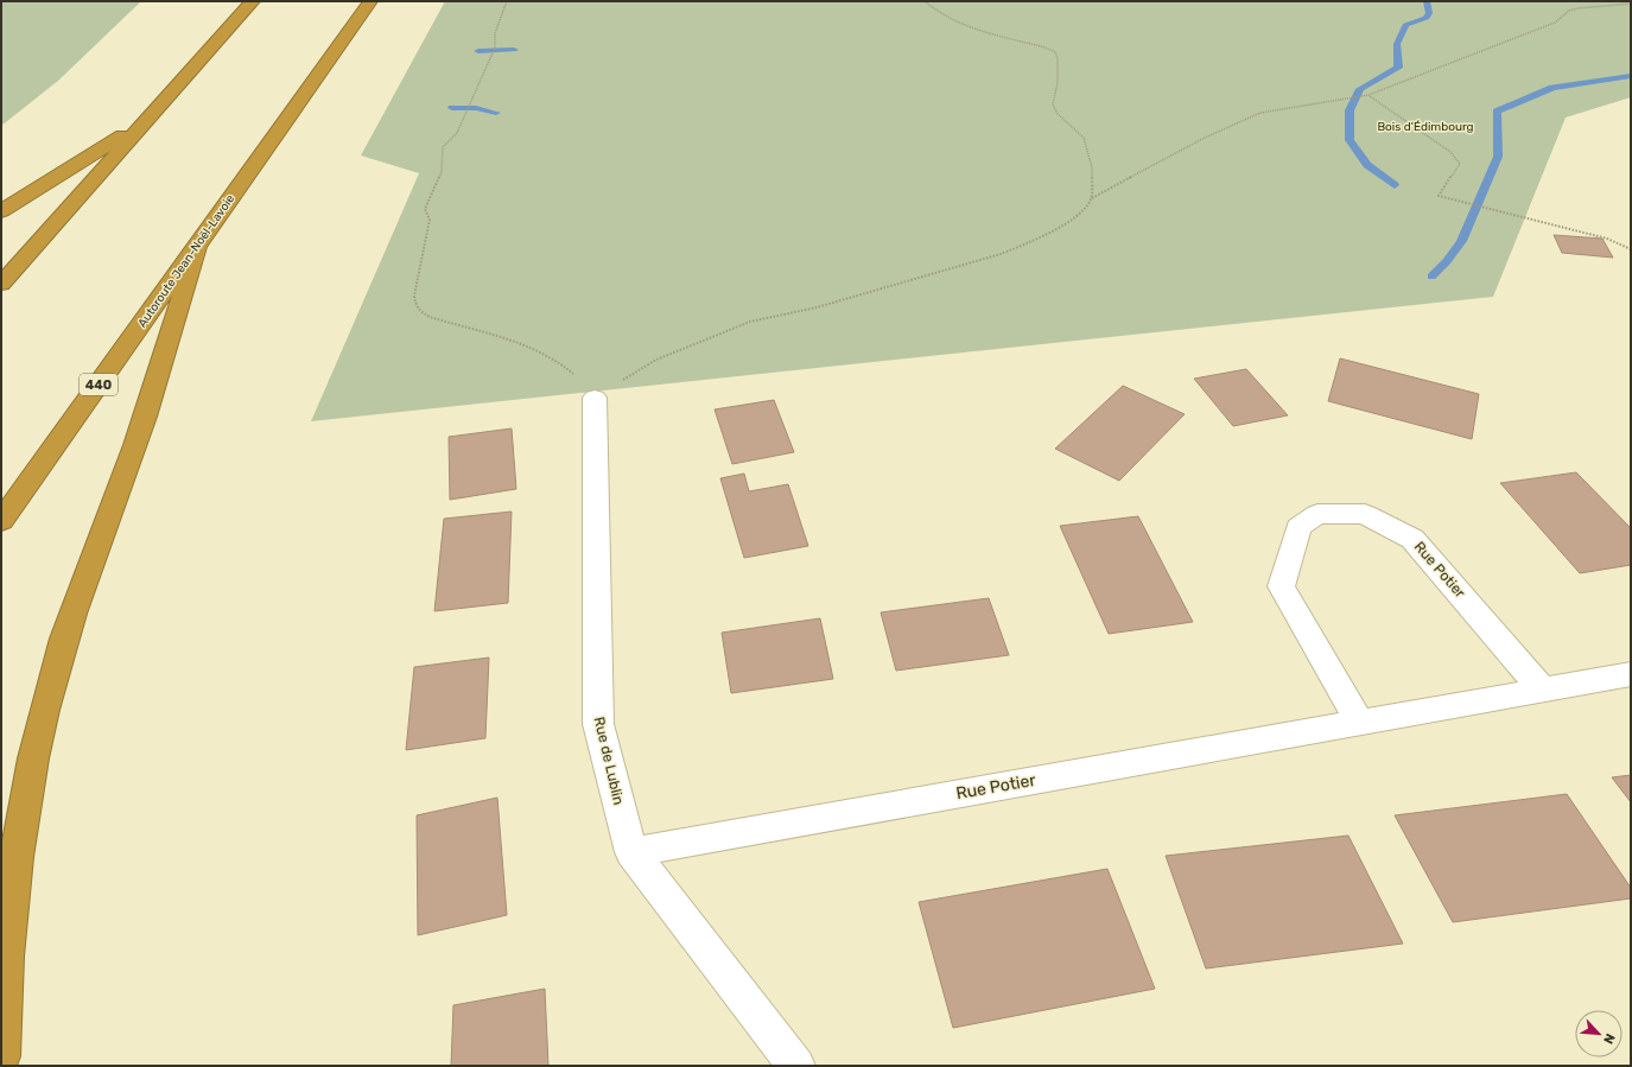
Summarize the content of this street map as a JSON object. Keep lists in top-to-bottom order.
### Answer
{
  "streets": {
    "highway": ["Autoroute Jean-Noël-Lavoie", "440"],
    "street": ["Rue Potier", "Rue de Lublin"]
  },
  "crossings": [
    ["Rue Potier", "Rue de Lublin"]
  ],
  "parks": ["Bois d'Édimbourg"],
  "north": "bottom right"
}
